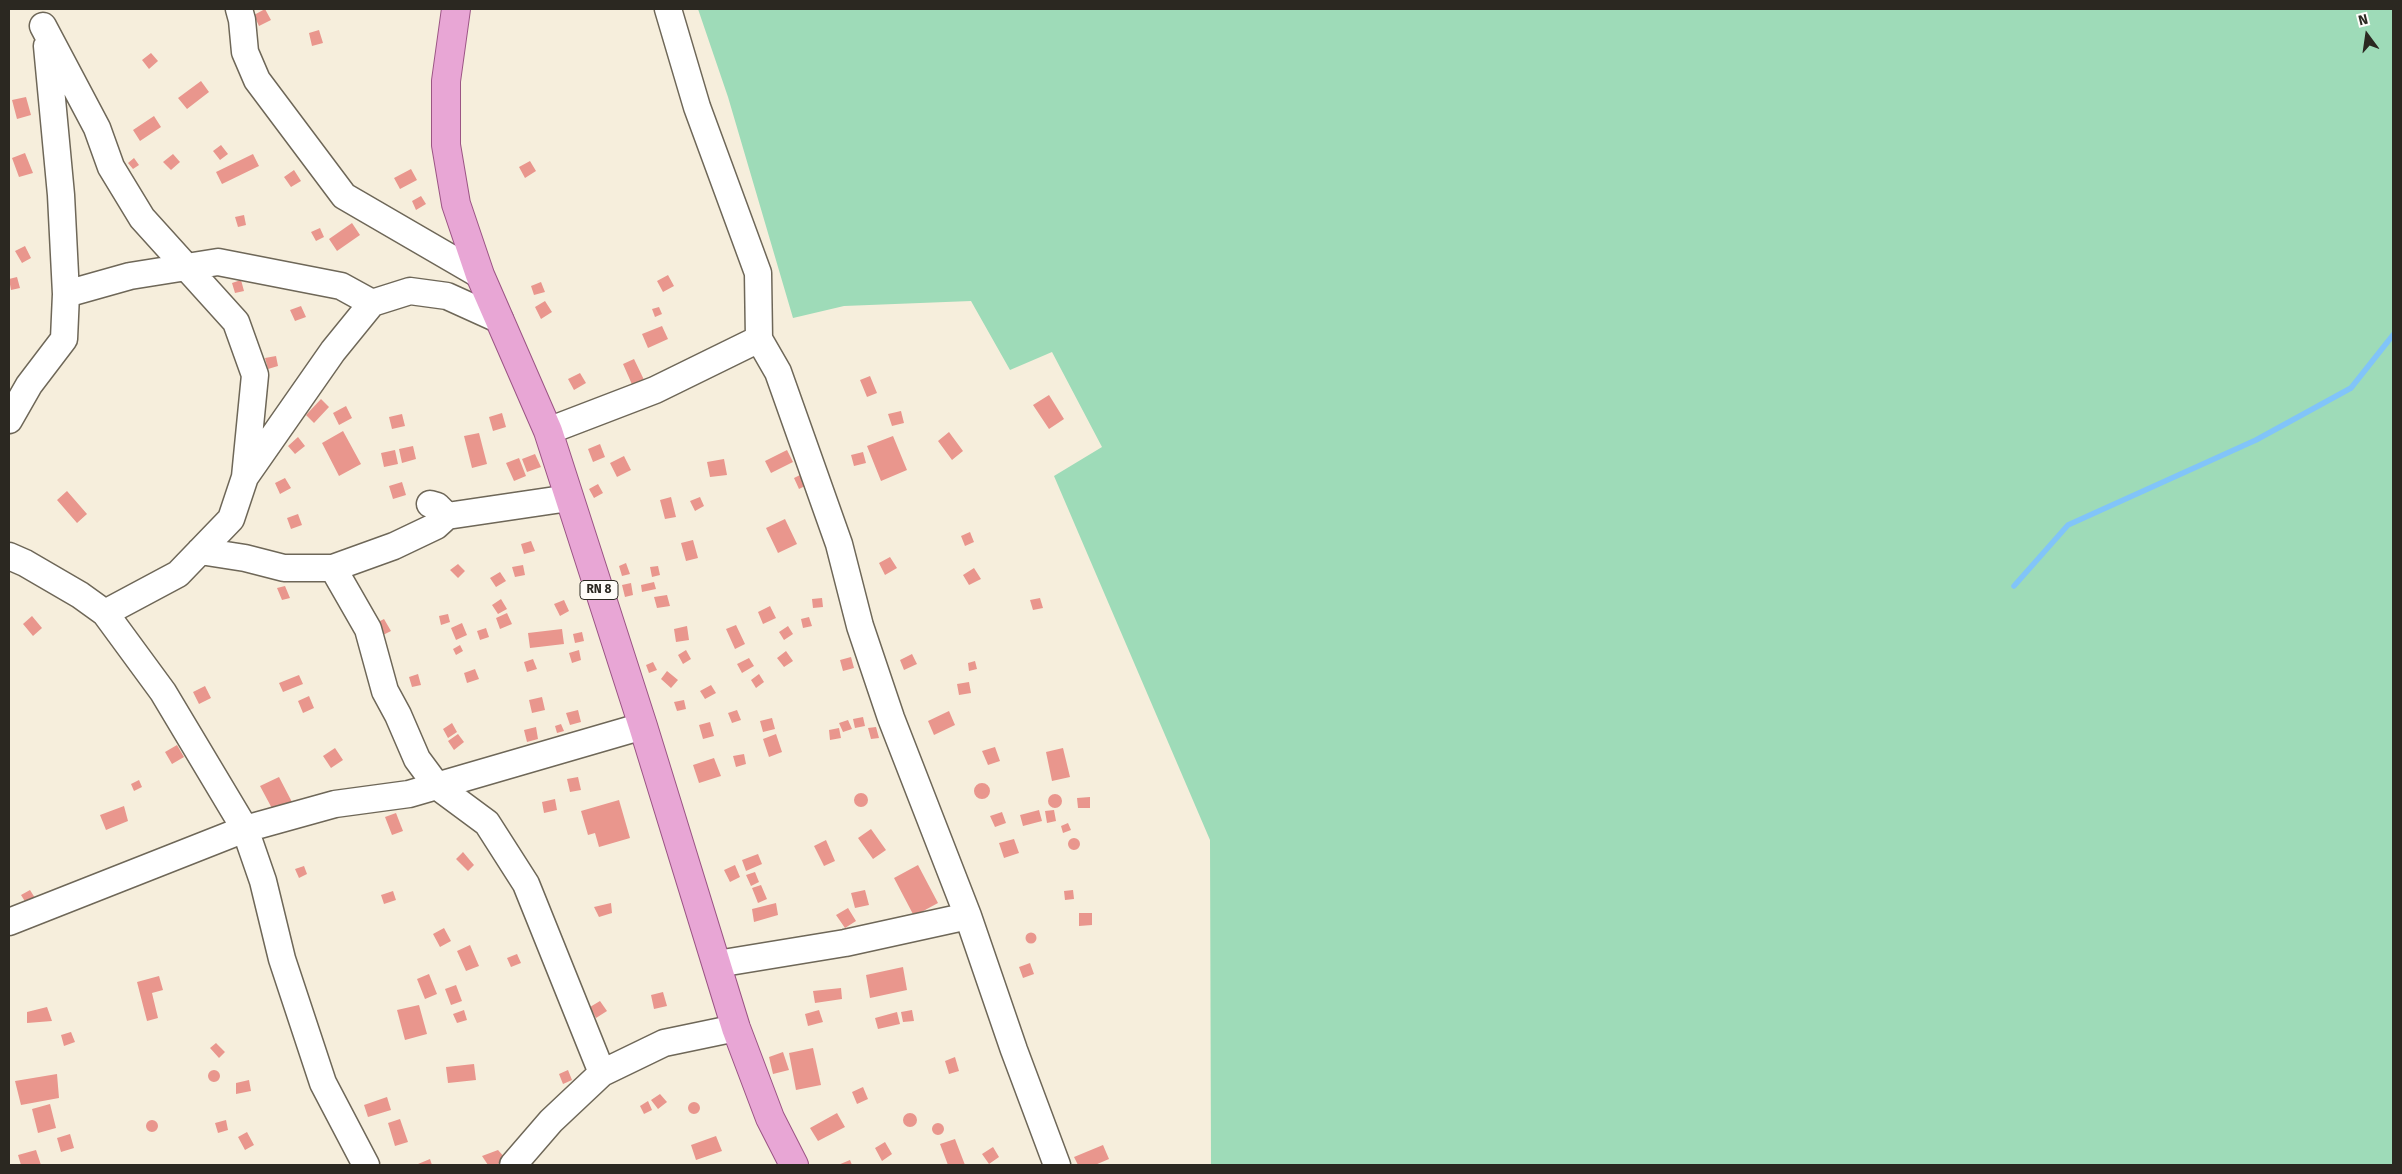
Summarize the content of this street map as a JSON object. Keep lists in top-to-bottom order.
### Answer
{
  "streets": {
    "main road": ["RN 8"]
  },
  "north": "top"
}
